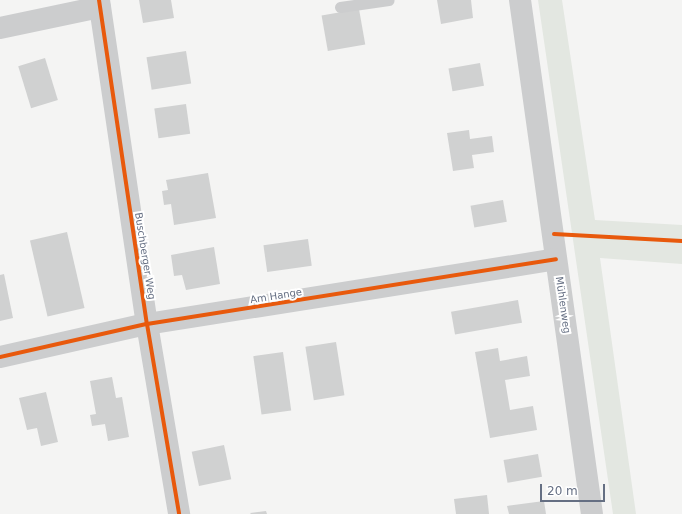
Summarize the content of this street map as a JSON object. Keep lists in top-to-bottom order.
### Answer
{
  "streets": {
    "street": ["Buschberger Weg", "Am Hange", "Mühlenweg"]
  },
  "crossings": [
    ["Buschberger Weg", "Am Hange"],
    ["Am Hange", "Mühlenweg"]
  ],
  "scale_bar": "20 m"
}
